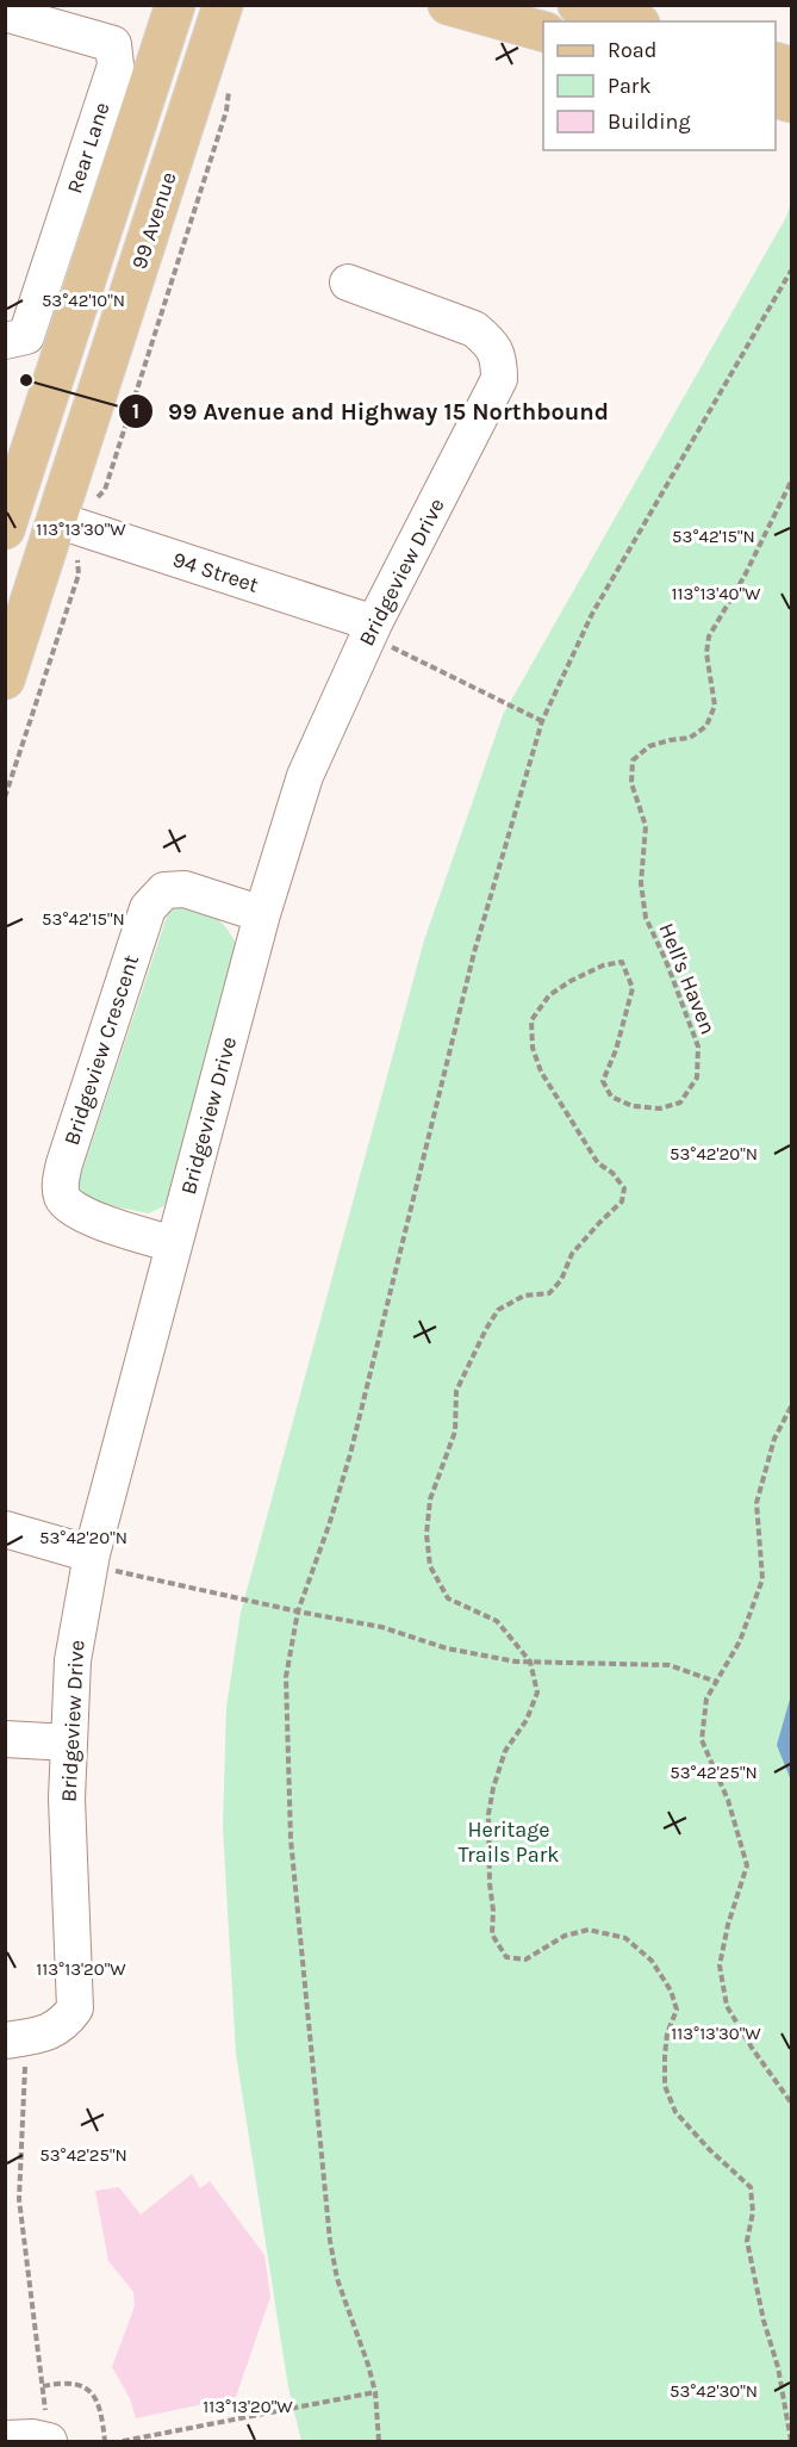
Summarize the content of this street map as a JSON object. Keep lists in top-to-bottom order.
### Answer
{
  "streets": {
    "main road": ["99 Avenue"],
    "street": [
      "Rear Lane",
      "94 Street",
      "Bridgeview Drive",
      "Bridgeview Crescent"
    ],
    "path": ["Hell's Haven"]
  },
  "crossings": [
    ["99 Avenue", "94 Street"],
    ["94 Street", "Bridgeview Drive"],
    ["Bridgeview Drive", "Bridgeview Crescent"]
  ],
  "parks": ["Heritage Trails Park"],
  "places": ["99 Avenue and Highway 15 Northbound"],
  "legend": ["Road", "Park", "Building"],
  "coordinates": [
    "53°42'10\"N",
    "113°13'30\"W",
    "53°42'15\"N",
    "113°13'40\"W",
    "53°42'20\"N",
    "53°42'25\"N",
    "113°13'20\"W",
    "53°42'30\"N"
  ]
}
